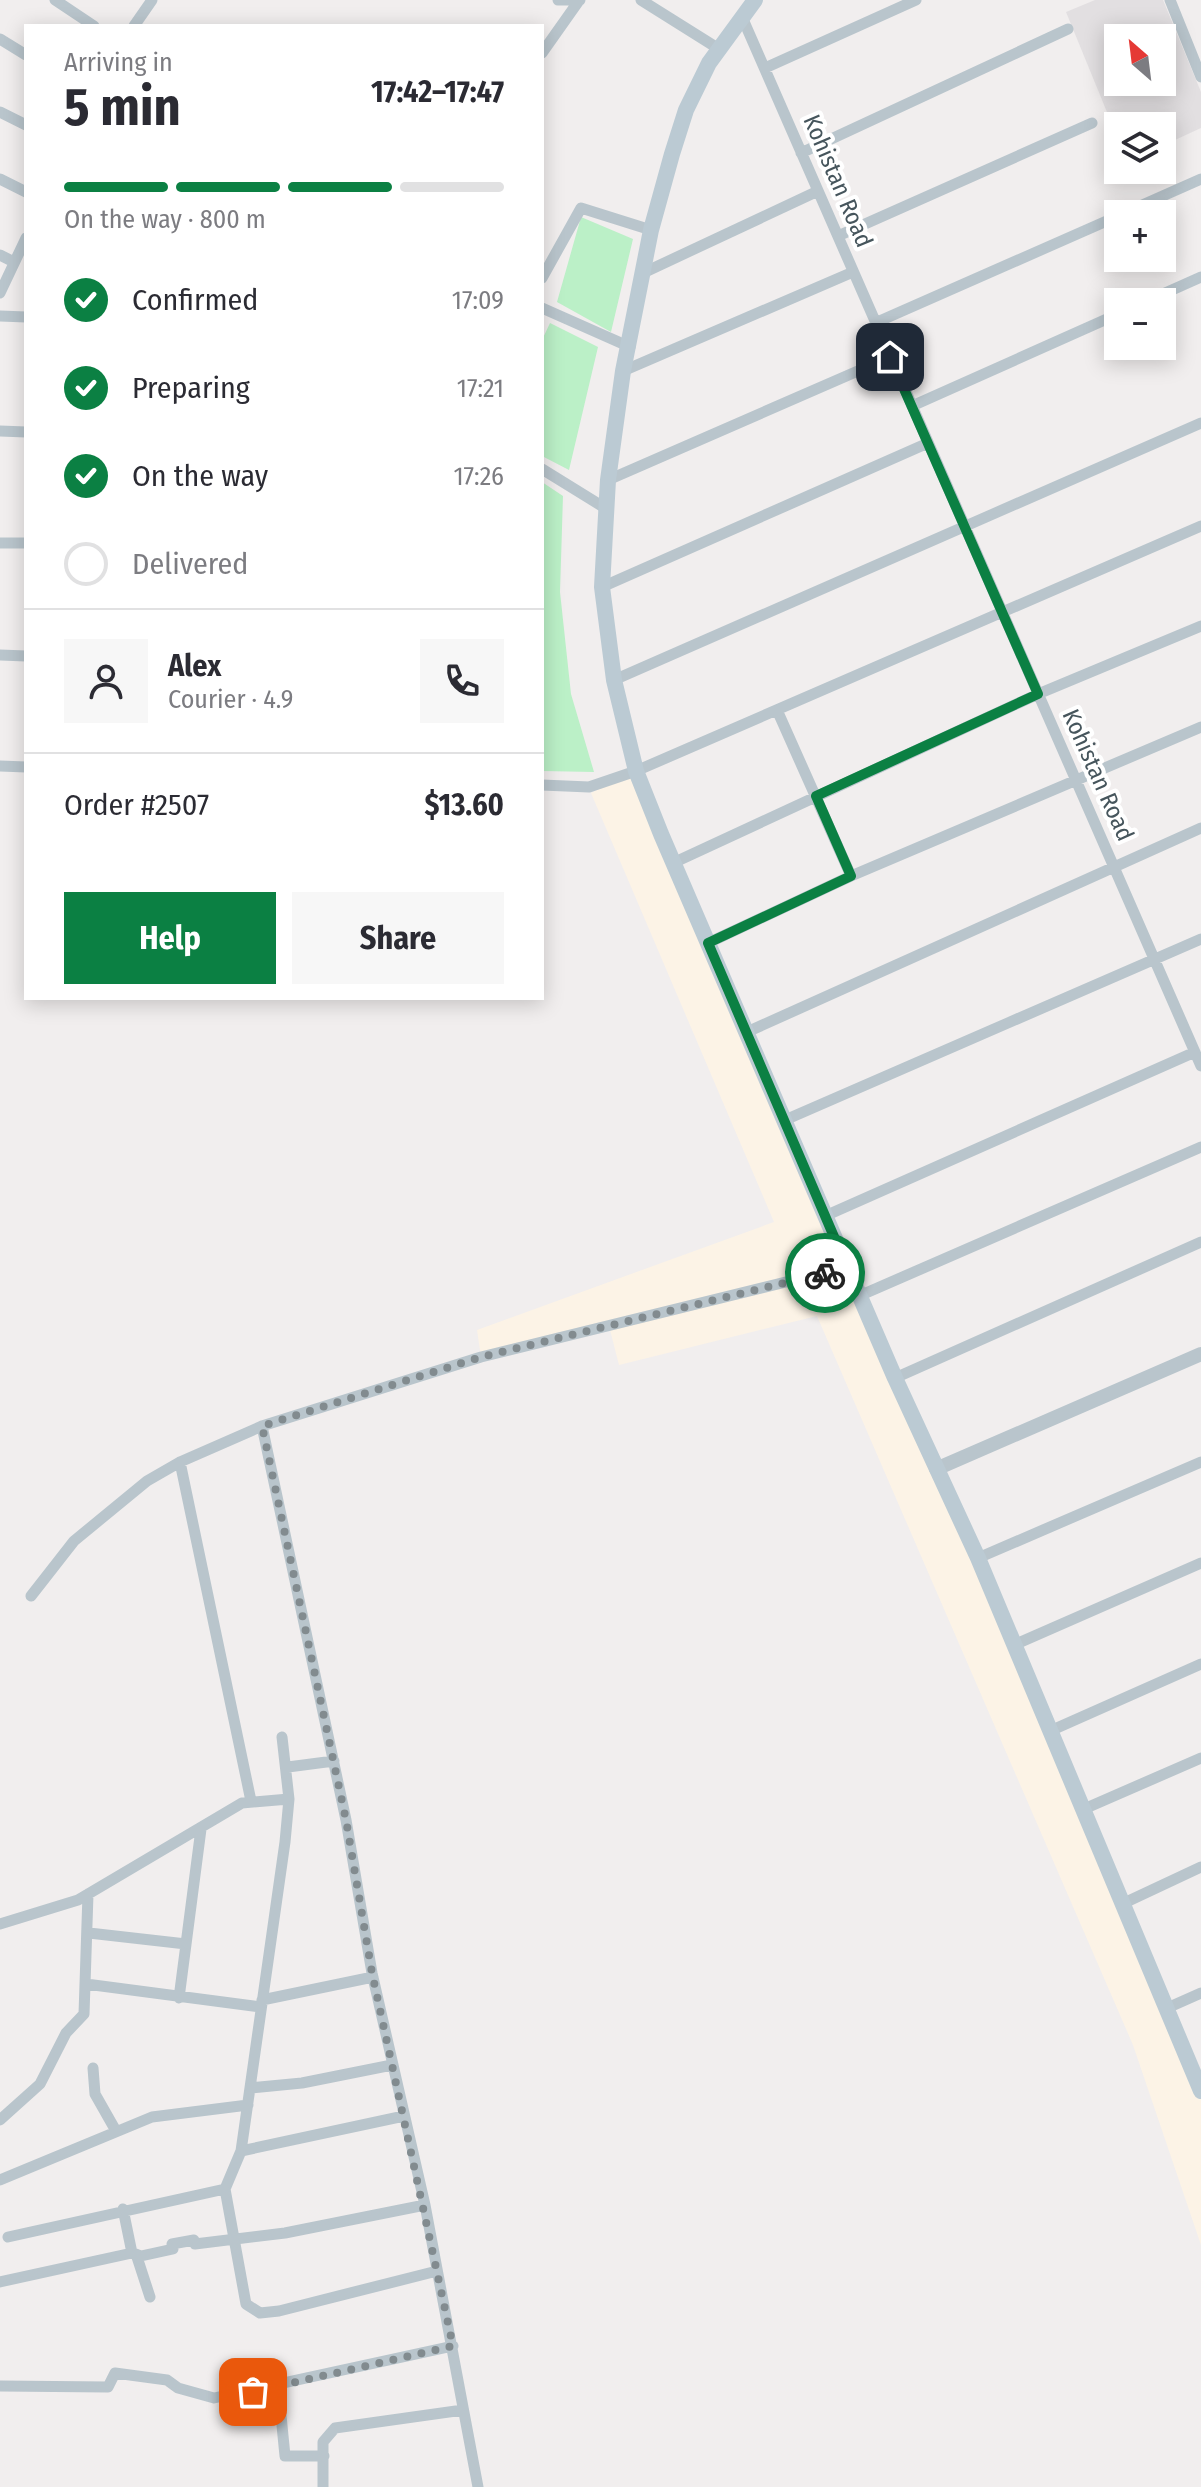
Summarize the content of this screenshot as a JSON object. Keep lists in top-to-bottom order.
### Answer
{
  "streets": {
    "street": ["Kohistan Road"]
  },
  "north": "top left",
  "page": {
    "map_buttons": ["+", "−"],
    "heading": ["5 min", "Arriving in", "17:42–17:47"],
    "panel": [
      "Alex",
      "Courier · 4.9",
      "Order #2507",
      "$13.60"
    ],
    "bar": "On the way · 800 m",
    "list": [
      ["Confirmed", "17:09"],
      ["Preparing", "17:21"],
      ["On the way", "17:26"],
      "Delivered"
    ],
    "buttons": ["Help", "Share"]
  }
}
